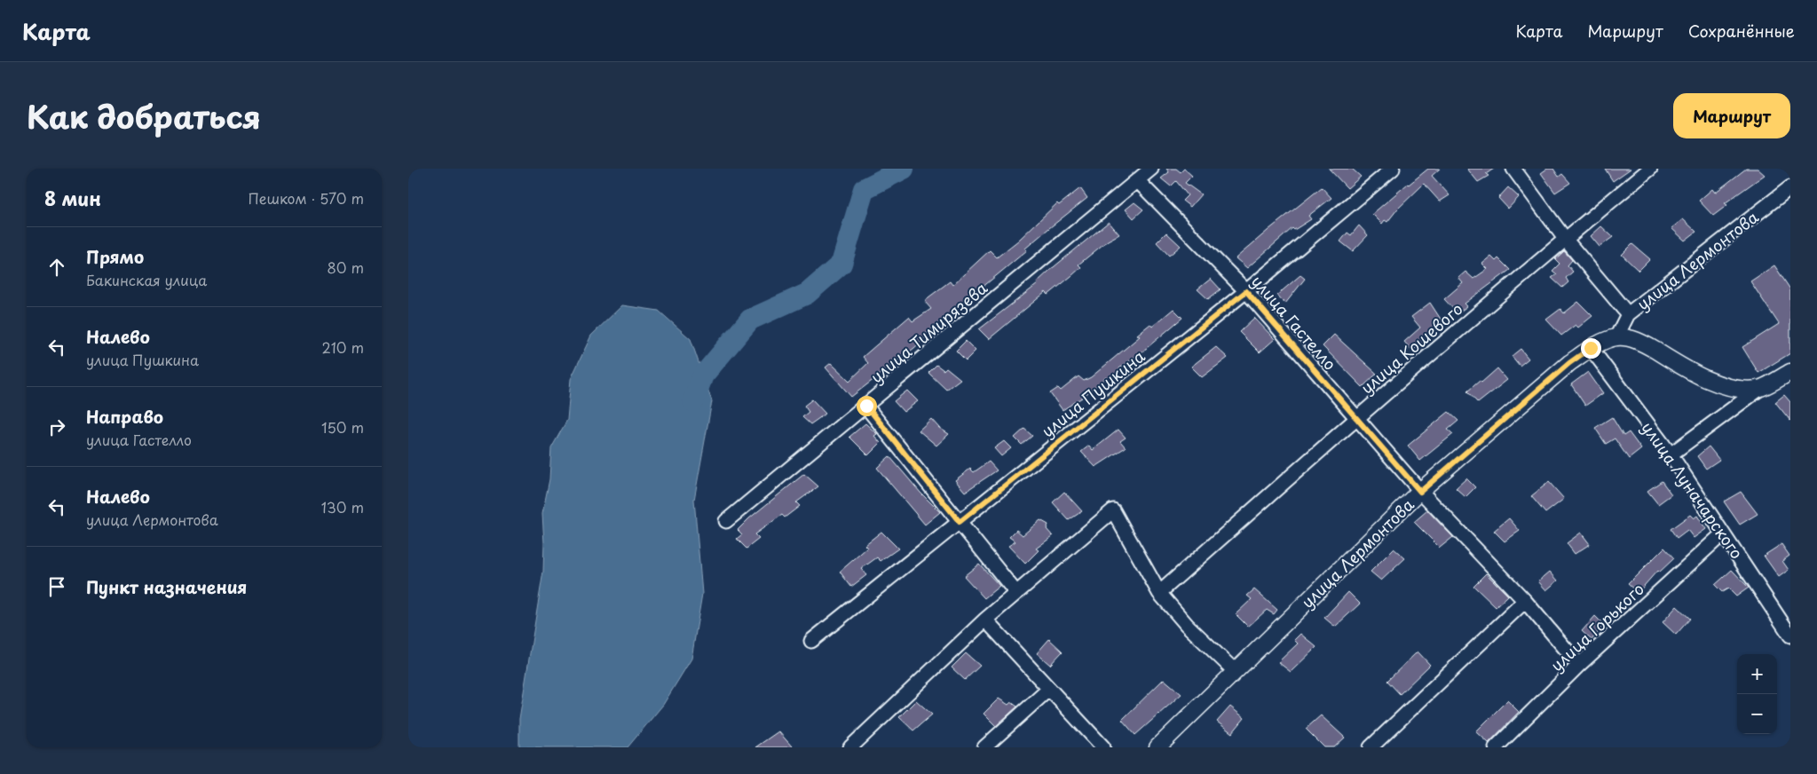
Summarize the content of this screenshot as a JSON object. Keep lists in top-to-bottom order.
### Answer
{
  "streets": {
    "street": [
      "улица Лермонтова",
      "улица Гастелло",
      "улица Тимирязева",
      "улица Кошевого",
      "улица Пушкина",
      "улица Луначарского",
      "улица Горького"
    ]
  },
  "crossings": [
    ["улица Лермонтова", "улица Гастелло"],
    ["улица Лермонтова", "улица Луначарского"],
    ["улица Гастелло", "улица Тимирязева"],
    ["улица Гастелло", "улица Кошевого"],
    ["улица Гастелло", "улица Пушкина"],
    ["улица Гастелло", "улица Горького"],
    ["улица Луначарского", "улица Горького"]
  ],
  "page": {
    "header": "Карта",
    "nav": ["Карта", "Маршрут", "Сохранённые"],
    "title": "Как добраться",
    "buttons": "Маршрут",
    "heading": ["8 мин", "Пешком · 570 m"],
    "list": [
      ["Прямо", "Бакинская улица", "80 m"],
      ["Налево", "улица Пушкина", "210 m"],
      ["Направо", "улица Гастелло", "150 m"],
      ["Налево", "улица Лермонтова", "130 m"],
      "Пункт назначения"
    ],
    "map_buttons": ["+", "−"]
  }
}
